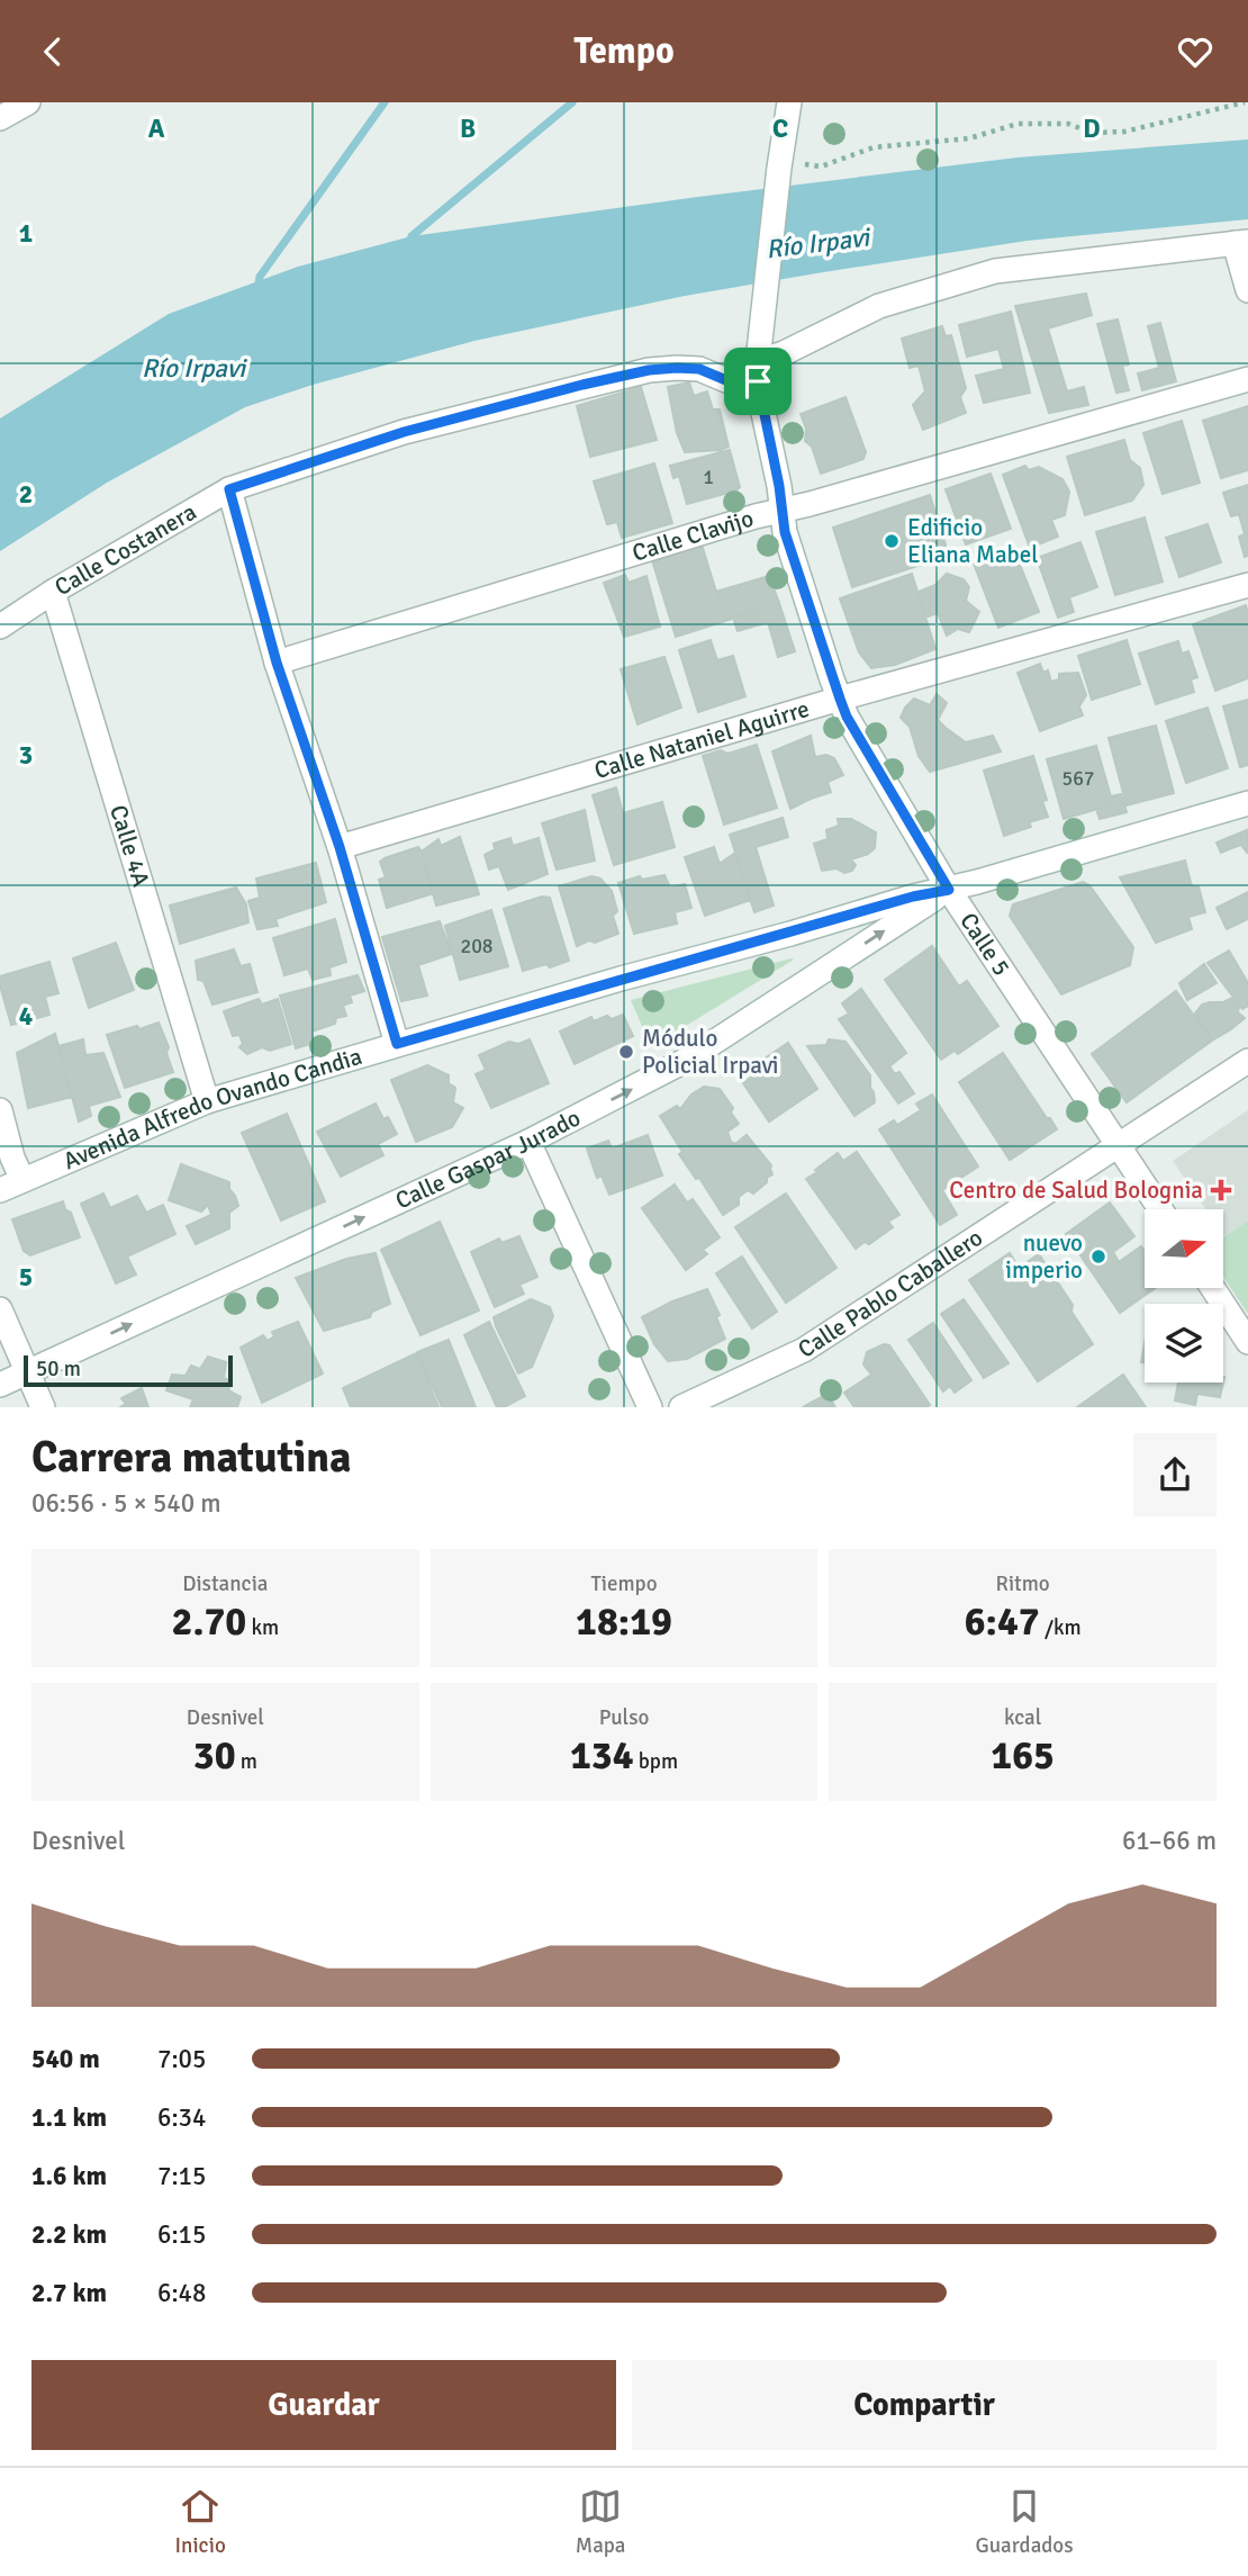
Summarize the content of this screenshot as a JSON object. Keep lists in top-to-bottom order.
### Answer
{
  "streets": {
    "street": [
      "Calle Clavijo",
      "Calle Costanera",
      "Calle Nataniel Aguirre",
      "Calle 4A",
      "Calle 5",
      "Avenida Alfredo Ovando Candia",
      "Calle Gaspar Jurado",
      "Calle Pablo Caballero"
    ]
  },
  "crossings": [
    ["Calle Clavijo", "Calle 5"],
    ["Calle Costanera", "Calle 4A"],
    ["Calle Costanera", "Calle 5"],
    ["Calle Nataniel Aguirre", "Calle 5"],
    ["Calle 4A", "Avenida Alfredo Ovando Candia"],
    ["Calle 5", "Avenida Alfredo Ovando Candia"],
    ["Calle 5", "Calle Gaspar Jurado"],
    ["Calle 5", "Calle Pablo Caballero"],
    ["Avenida Alfredo Ovando Candia", "Calle Gaspar Jurado"]
  ],
  "one_way": ["Calle Gaspar Jurado"],
  "water": ["Río Irpavi"],
  "places": {
    "other": ["Edificio Eliana Mabel", "Módulo Policial Irpavi", "nuevo imperio"],
    "health": ["Centro de Salud Bolognia"]
  },
  "house_numbers": ["1", "567", "208"],
  "scale_bar": "50 m",
  "north": "right",
  "page": {
    "header": "Tempo",
    "scale": "50 m",
    "heading": ["Carrera matutina", "06:56 · 5 × 540 m"],
    "stats": [
      ["Distancia", "2.70 km"],
      ["Tiempo", "18:19"],
      ["Ritmo", "6:47 /km"],
      ["Desnivel", "30 m"],
      ["Pulso", "134 bpm"],
      ["kcal", "165"]
    ],
    "chart": ["Desnivel", "61–66 m"],
    "list": [
      {
        "name": "540 m",
        "note": "7:05"
      },
      {
        "name": "1.1 km",
        "note": "6:34"
      },
      {
        "name": "1.6 km",
        "note": "7:15"
      },
      {
        "name": "2.2 km",
        "note": "6:15"
      },
      {
        "name": "2.7 km",
        "note": "6:48"
      }
    ],
    "buttons": ["Guardar", "Compartir"],
    "tabs": ["Inicio", "Mapa", "Guardados"]
  },
  "grid": {
    "columns": [
      "A",
      "B",
      "C",
      "D"
    ],
    "rows": [
      "1",
      "2",
      "3",
      "4",
      "5"
    ]
  }
}
